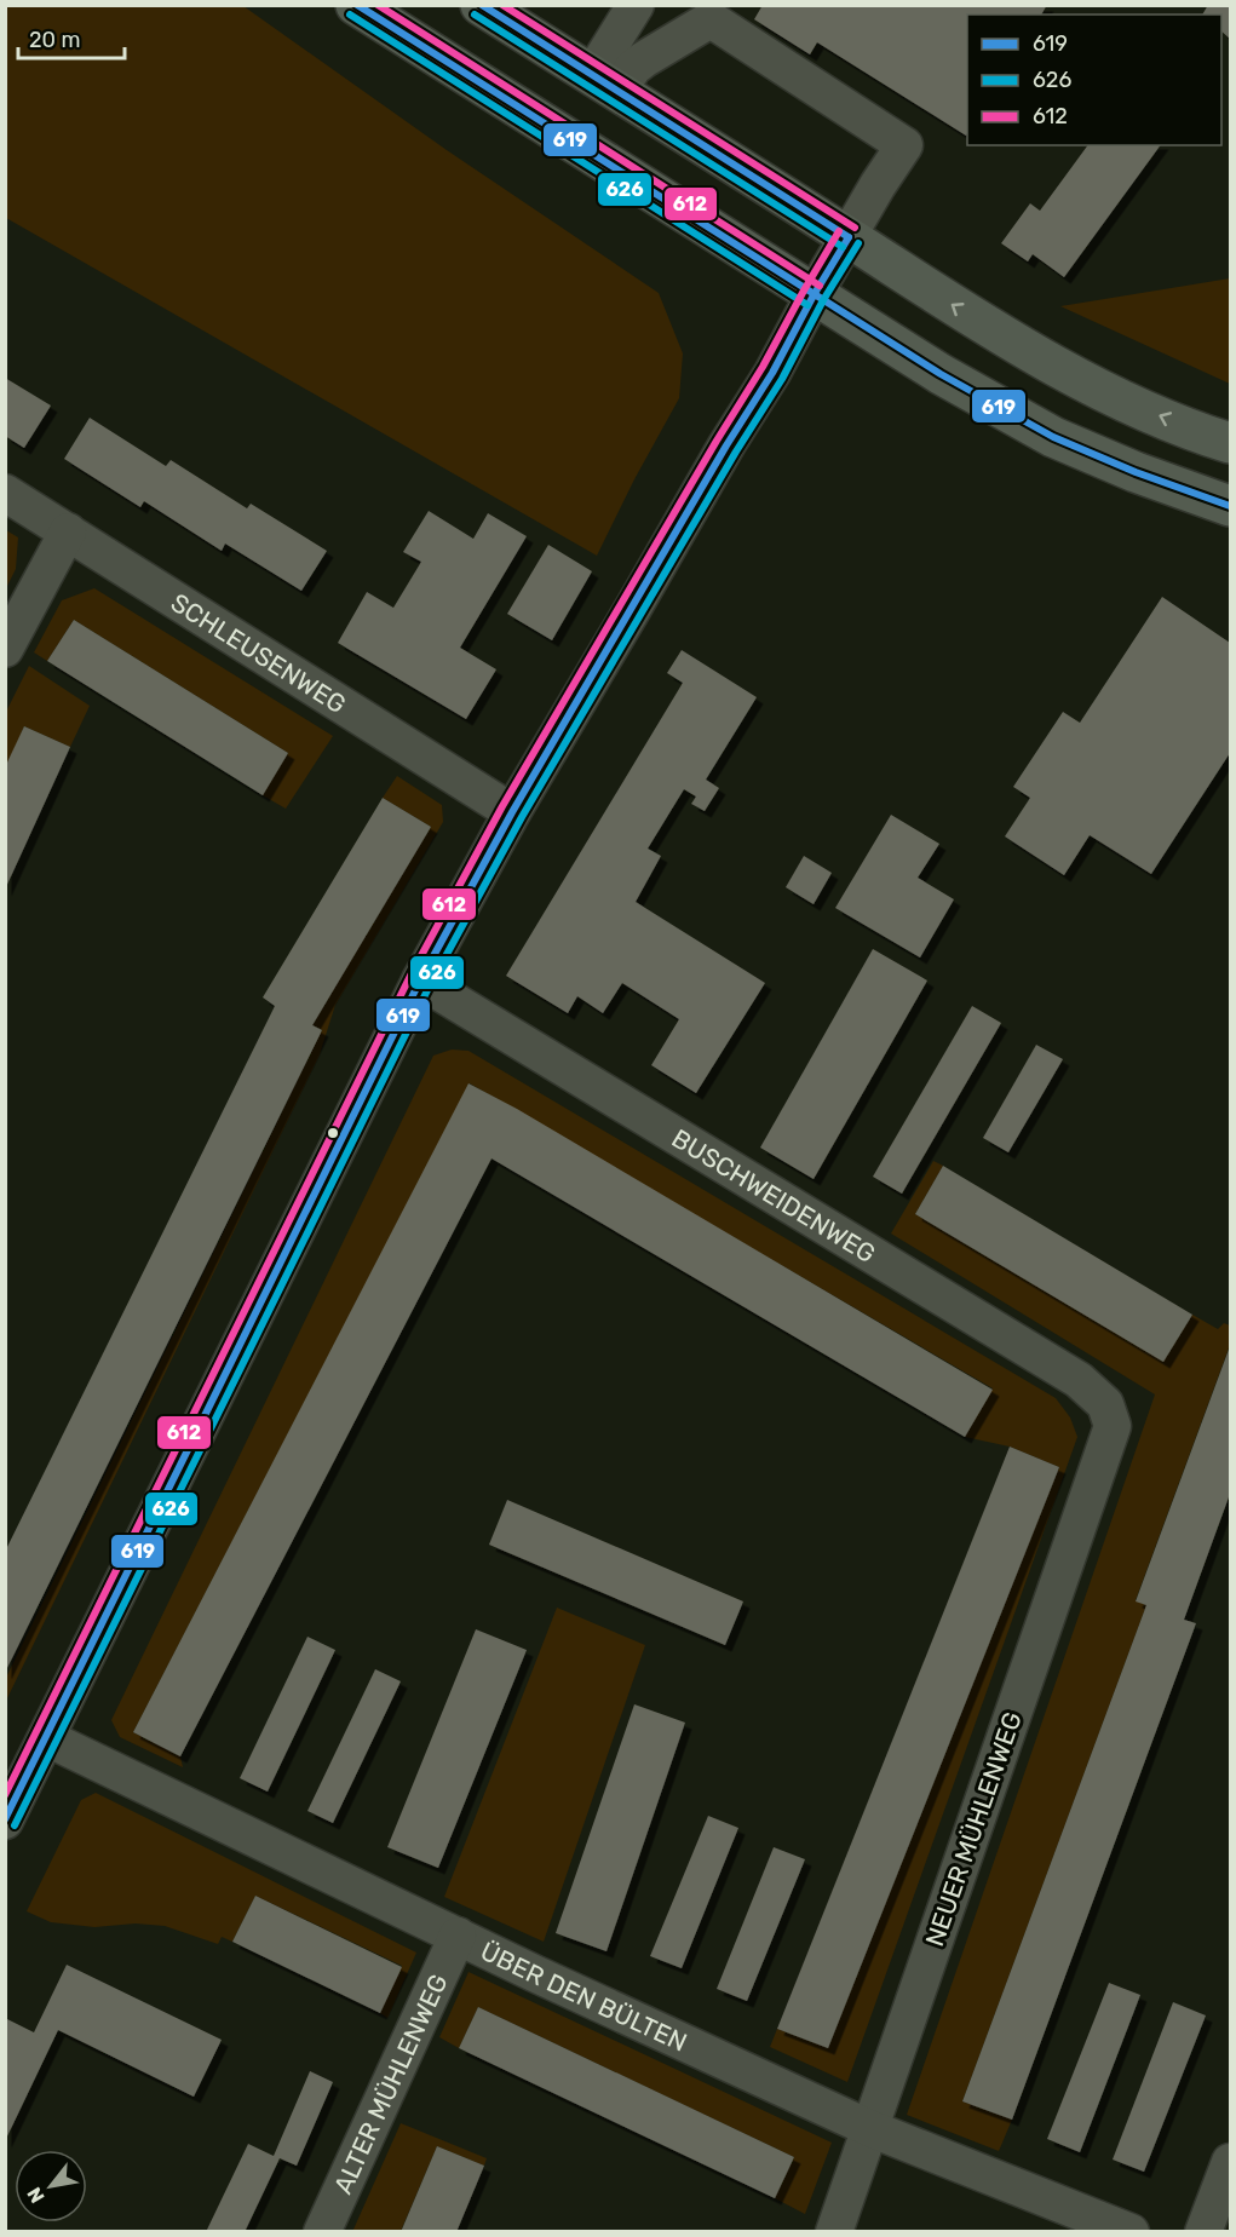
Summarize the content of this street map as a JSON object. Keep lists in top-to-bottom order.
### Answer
{
  "streets": {
    "street": [
      "SCHLEUSENWEG",
      "BUSCHWEIDENWEG",
      "NEUER MÜHLENWEG",
      "ÜBER DEN BÜLTEN",
      "ALTER MÜHLENWEG"
    ]
  },
  "crossings": [
    ["BUSCHWEIDENWEG", "NEUER MÜHLENWEG"],
    ["NEUER MÜHLENWEG", "ÜBER DEN BÜLTEN"],
    ["ÜBER DEN BÜLTEN", "ALTER MÜHLENWEG"]
  ],
  "lines": ["transit line 619", "transit line 612", "transit line 626"],
  "legend": ["619", "626", "612"],
  "scale_bar": "20 m",
  "north": "bottom left"
}
